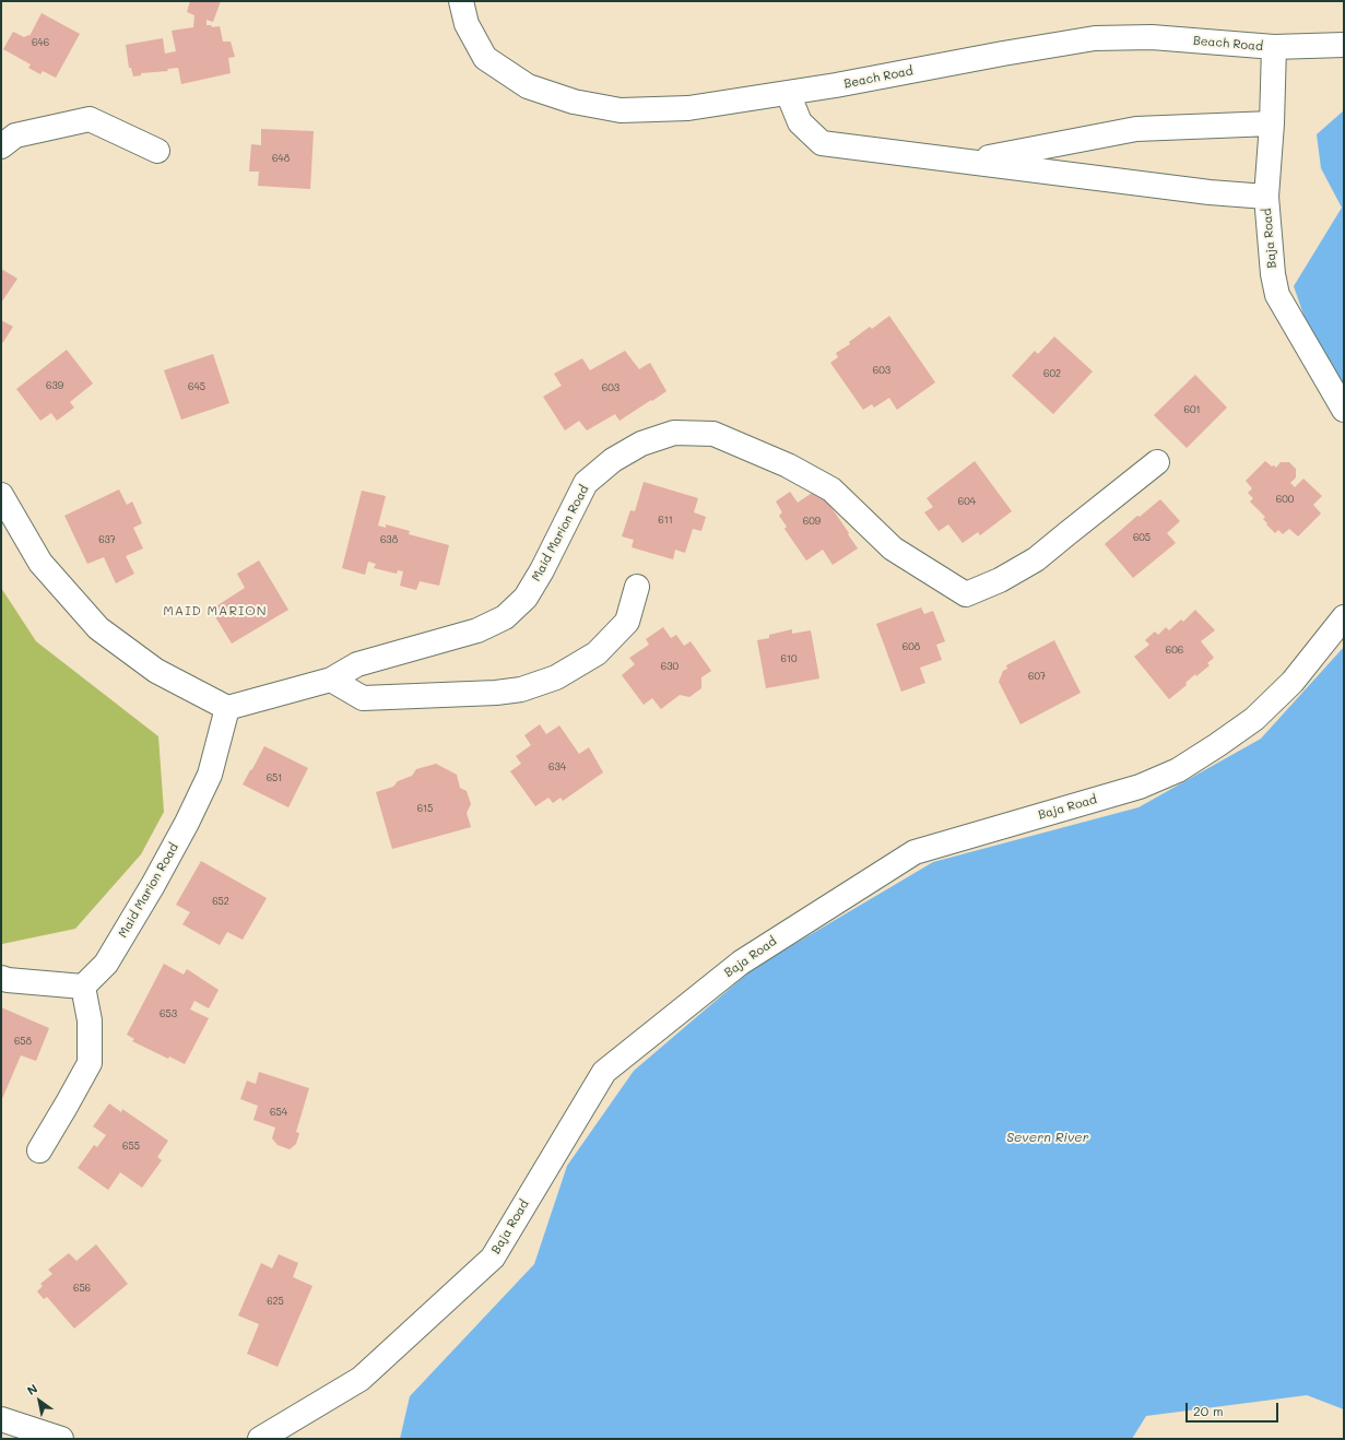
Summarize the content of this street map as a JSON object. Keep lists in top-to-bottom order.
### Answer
{
  "streets": {
    "street": ["Beach Road", "Baja Road", "Maid Marion Road"]
  },
  "crossings": [
    ["Beach Road", "Baja Road"]
  ],
  "districts": ["MAID MARION"],
  "water": ["Severn River"],
  "house_numbers": [
    "646",
    "648",
    "603",
    "602",
    "639",
    "645",
    "603",
    "601",
    "600",
    "604",
    "611",
    "609",
    "605",
    "637",
    "638",
    "608",
    "606",
    "610",
    "630",
    "607",
    "634",
    "651",
    "615",
    "652",
    "653",
    "658",
    "654",
    "655",
    "656",
    "625"
  ],
  "scale_bar": "20 m",
  "north": "top left"
}
